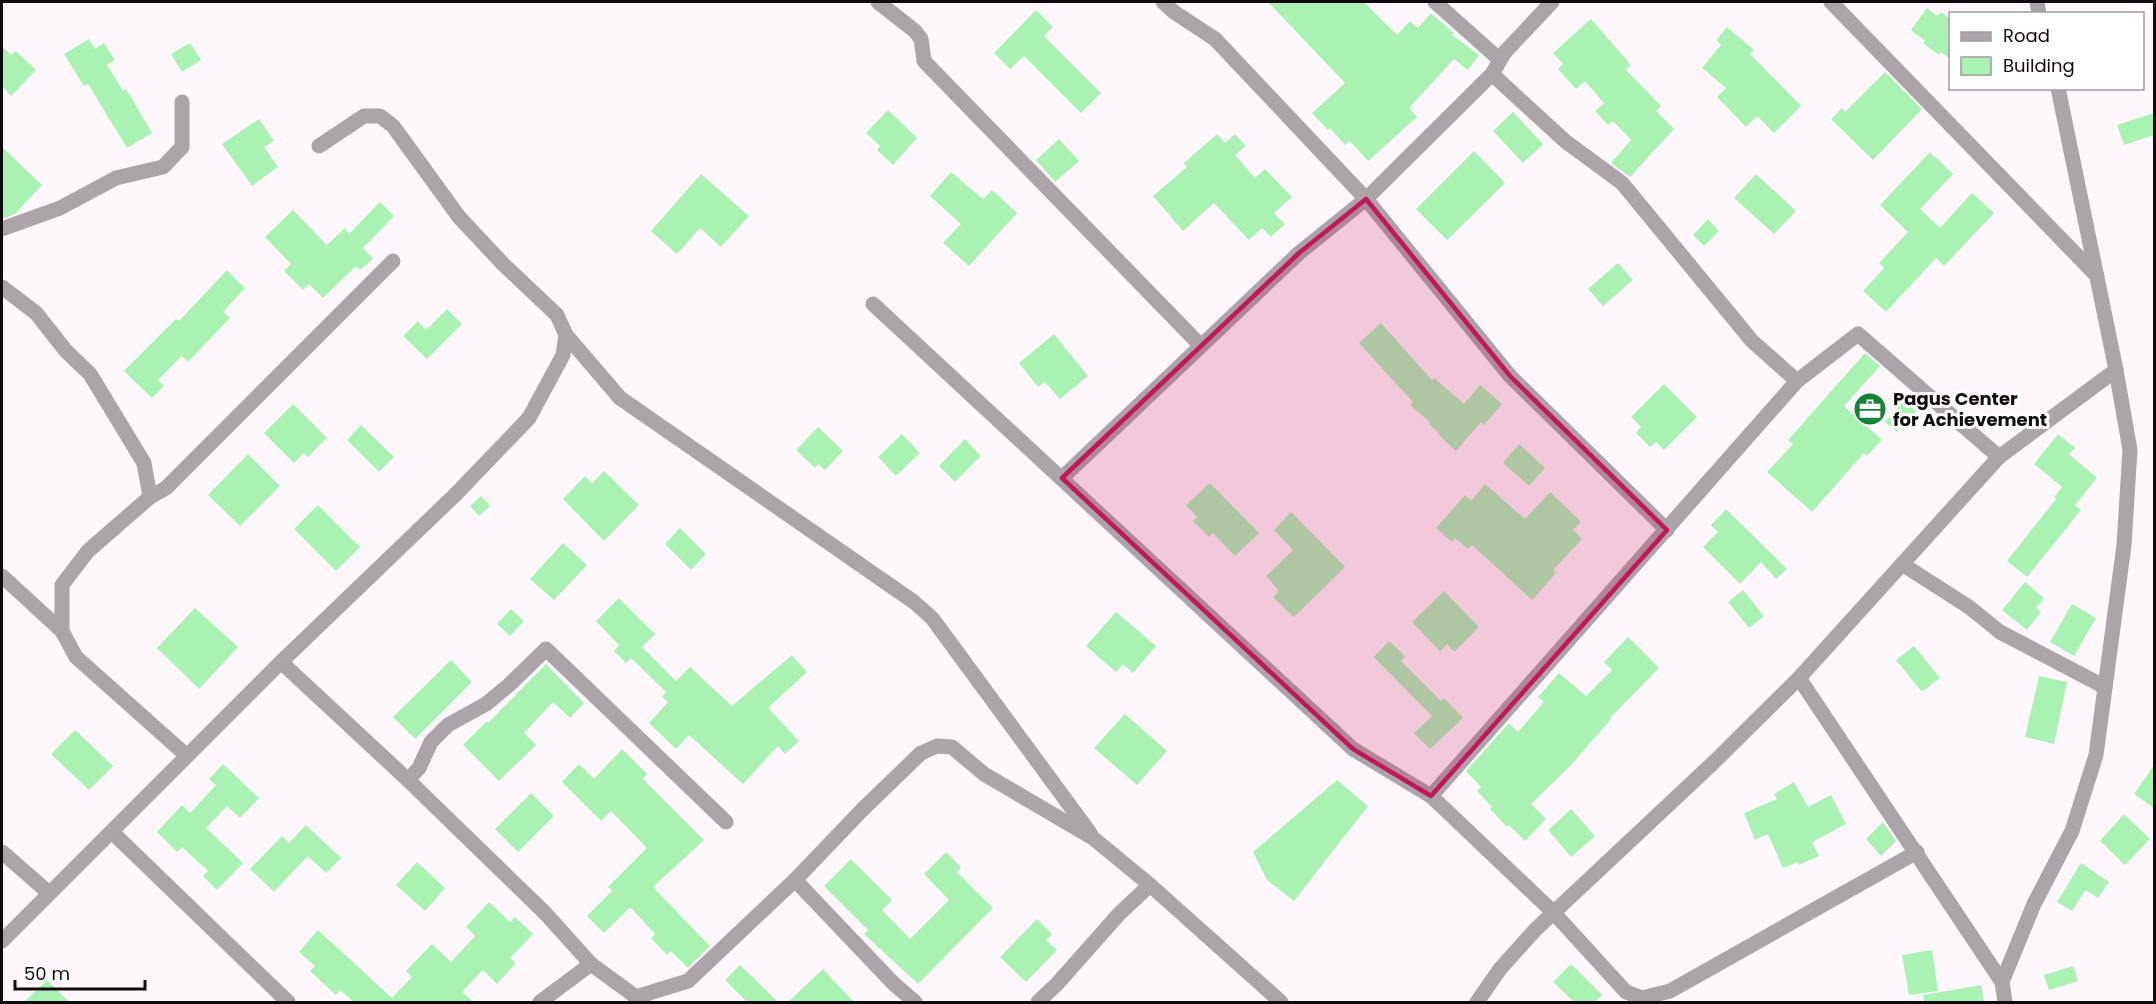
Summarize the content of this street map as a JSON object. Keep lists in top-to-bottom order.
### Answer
{
  "places": {
    "office": ["Pagus Center for Achievement"]
  },
  "legend": ["Road", "Building"],
  "scale_bar": "50 m"
}
